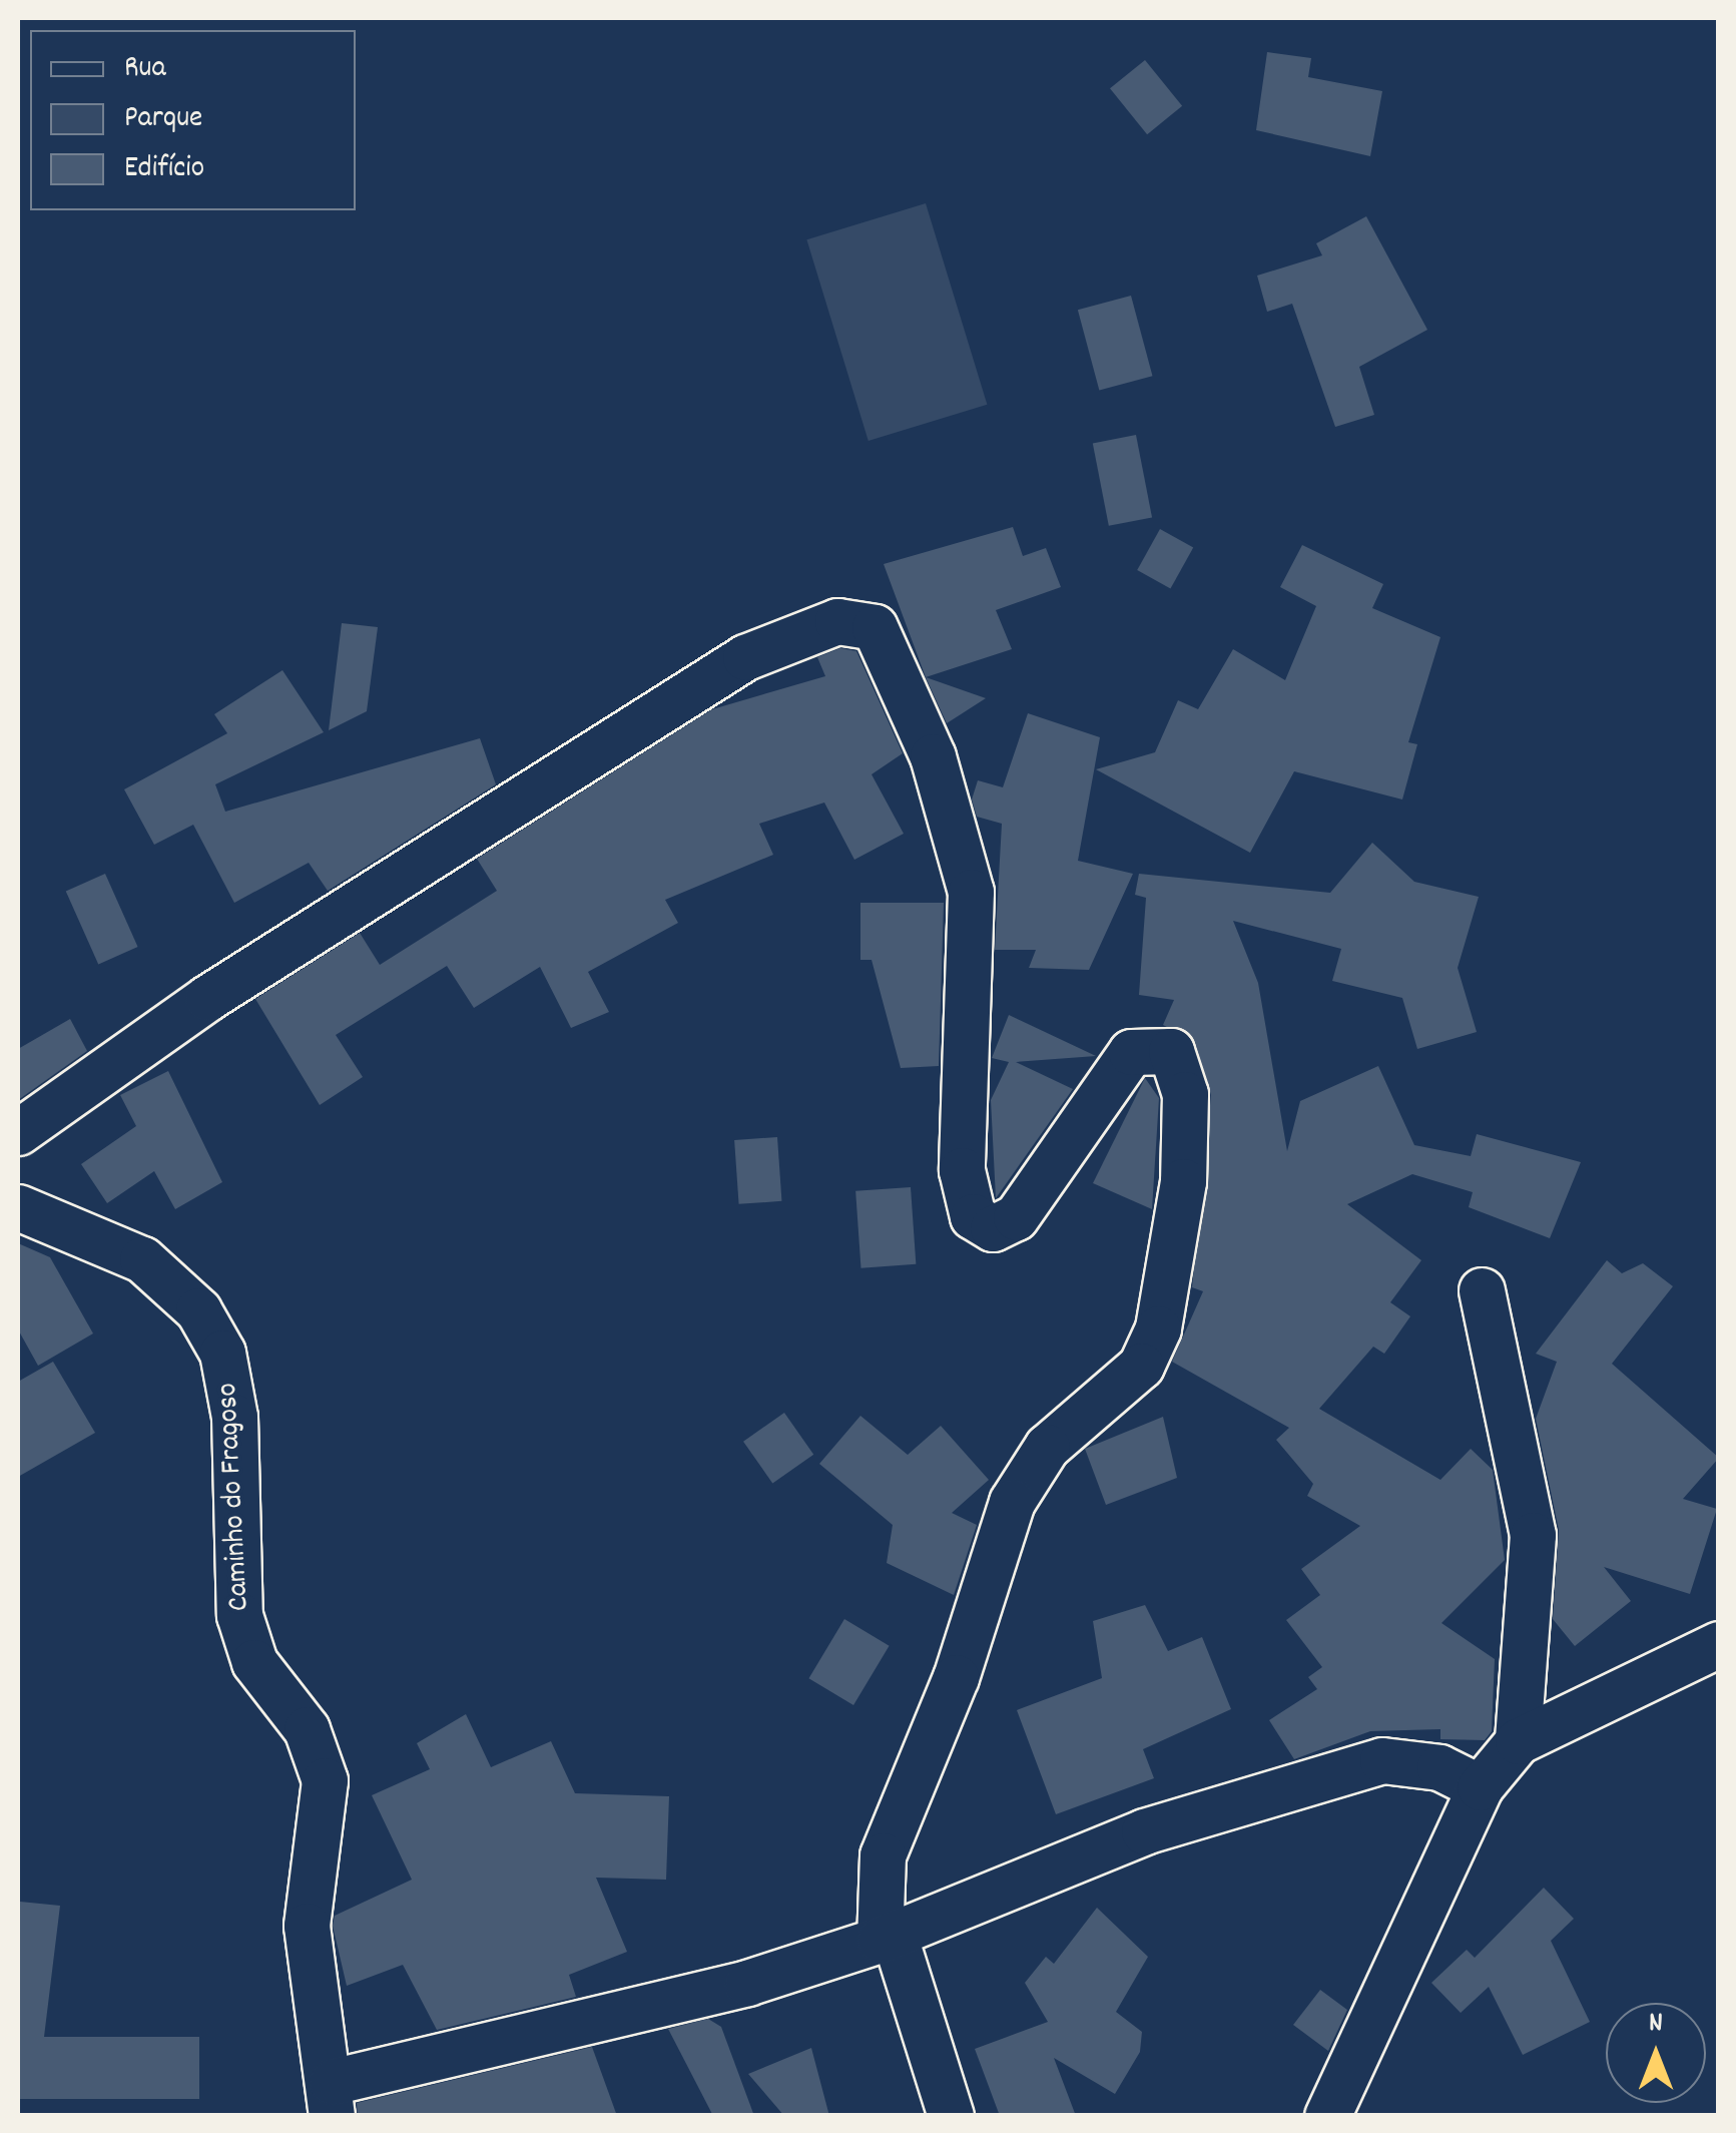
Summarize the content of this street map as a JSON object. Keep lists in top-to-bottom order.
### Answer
{
  "streets": {
    "street": ["Caminho do Fragoso"]
  },
  "legend": ["Rua", "Parque", "Edifício"],
  "north": "top"
}
